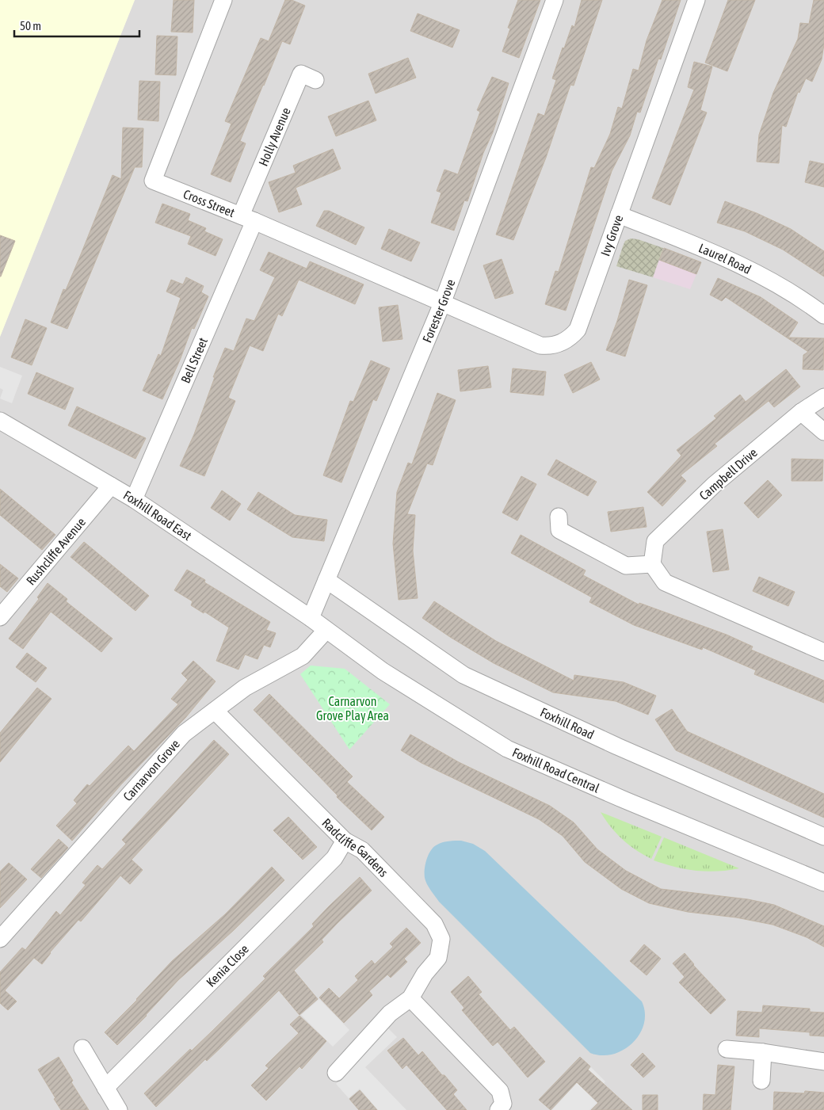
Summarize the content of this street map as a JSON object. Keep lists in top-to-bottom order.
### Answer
{
  "streets": {
    "street": [
      "Holly Avenue",
      "Cross Street",
      "Ivy Grove",
      "Laurel Road",
      "Forester Grove",
      "Bell Street",
      "Campbell Drive",
      "Foxhill Road East",
      "Rushcliffe Avenue",
      "Foxhill Road",
      "Carnarvon Grove",
      "Foxhill Road Central",
      "Radcliffe Gardens",
      "Kenia Close"
    ]
  },
  "crossings": [
    ["Holly Avenue", "Cross Street"],
    ["Holly Avenue", "Bell Street"],
    ["Cross Street", "Ivy Grove"],
    ["Cross Street", "Forester Grove"],
    ["Cross Street", "Bell Street"],
    ["Ivy Grove", "Laurel Road"],
    ["Ivy Grove", "Forester Grove"],
    ["Forester Grove", "Foxhill Road East"],
    ["Forester Grove", "Foxhill Road"],
    ["Forester Grove", "Foxhill Road Central"],
    ["Bell Street", "Foxhill Road East"],
    ["Foxhill Road East", "Rushcliffe Avenue"],
    ["Foxhill Road East", "Foxhill Road Central"],
    ["Carnarvon Grove", "Foxhill Road Central"],
    ["Carnarvon Grove", "Radcliffe Gardens"],
    ["Radcliffe Gardens", "Kenia Close"]
  ],
  "parks": ["Carnarvon Grove Play Area"],
  "scale_bar": "50 m"
}
